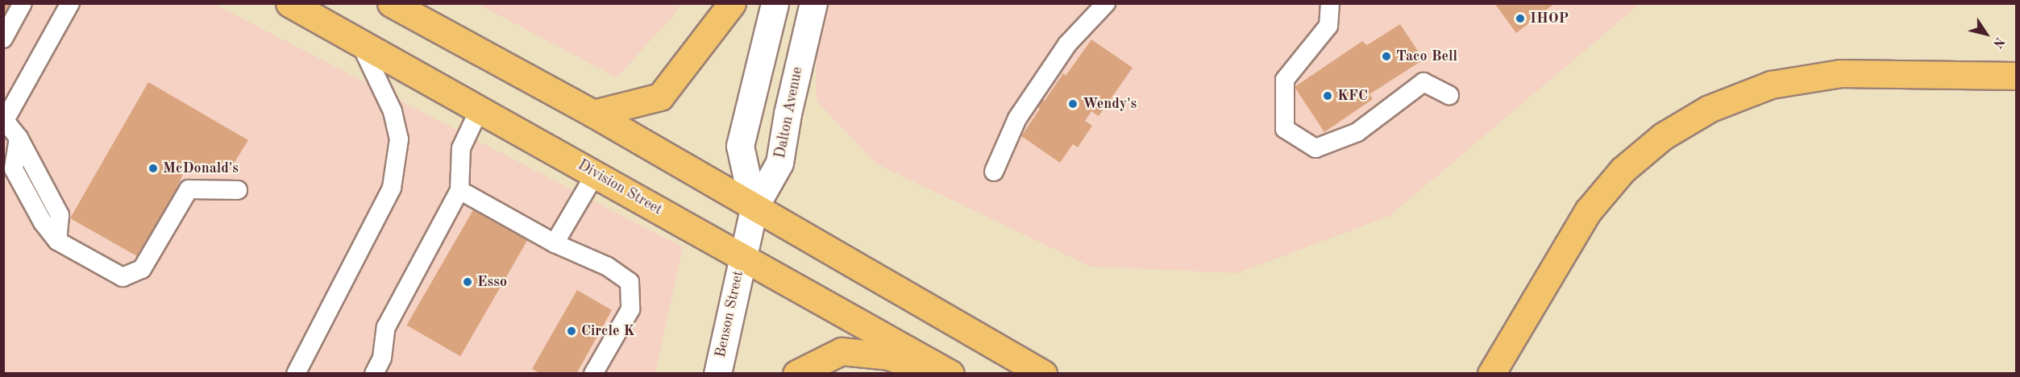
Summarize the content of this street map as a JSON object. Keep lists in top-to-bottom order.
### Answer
{
  "streets": {
    "main road": ["Division Street"],
    "street": ["Dalton Avenue", "Benson Street"]
  },
  "crossings": [
    ["Dalton Avenue", "Benson Street"],
    ["Division Street", "Benson Street"]
  ],
  "places": [
    "IHOP",
    "Taco Bell",
    "KFC",
    "Wendy's",
    "McDonald's",
    "Esso",
    "Circle K"
  ],
  "north": "bottom right"
}
